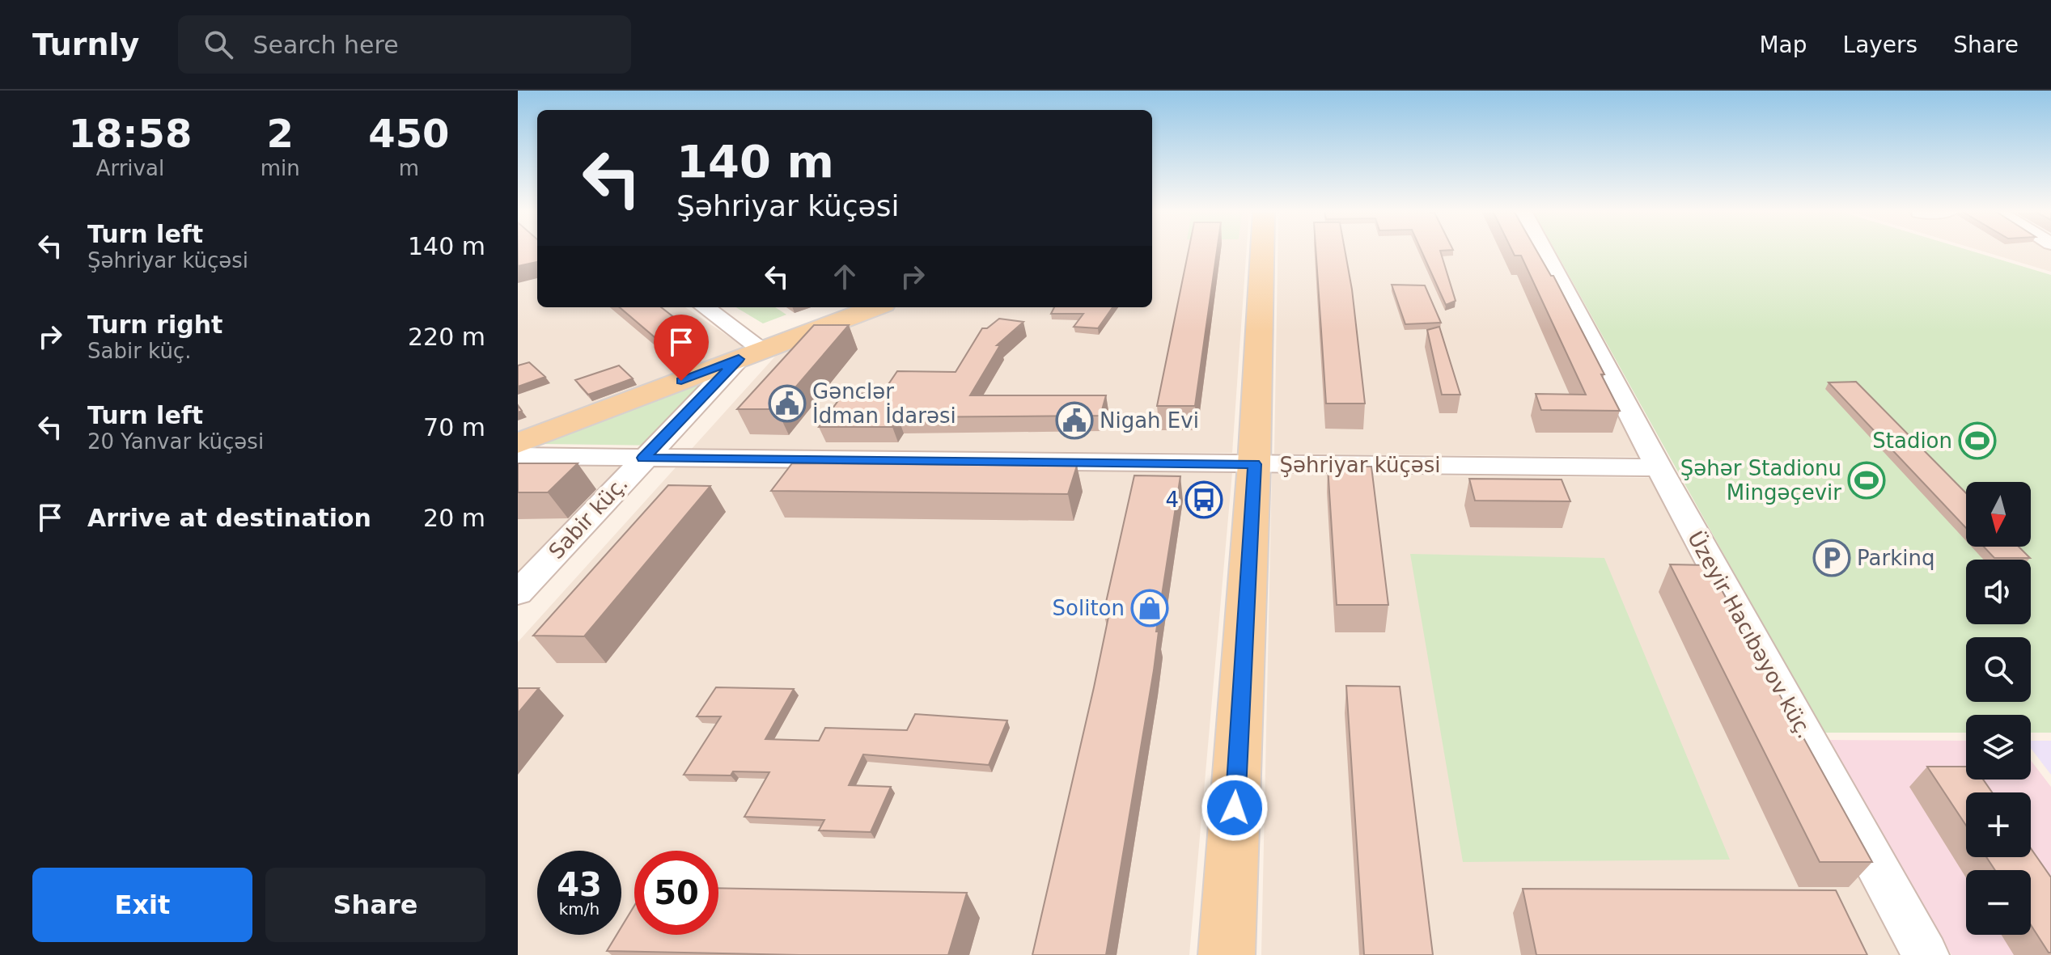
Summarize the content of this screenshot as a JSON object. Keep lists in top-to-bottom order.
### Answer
{
  "streets": {
    "street": ["Şəhriyar küçəsi", "Sabir küç.", "Üzeyir Hacıbəyov küç."]
  },
  "crossings": [
    ["Şəhriyar küçəsi", "Sabir küç."],
    ["Şəhriyar küçəsi", "Üzeyir Hacıbəyov küç."]
  ],
  "places": {
    "public building": ["Gənclər İdman İdarəsi", "Nigah Evi"],
    "sports": ["Stadion", "Şəhər Stadionu Mingəçevir"],
    "bus stop": ["4"],
    "parking": ["Parkinq"],
    "shop": ["Soliton"]
  },
  "north": "bottom",
  "page": {
    "header": "Turnly",
    "search": "Search here",
    "nav": ["Map", "Layers", "Share"],
    "eta": [
      "18:58",
      "Arrival",
      "2",
      "min",
      "450",
      "m"
    ],
    "turn": ["140 m", "Şəhriyar küçəsi"],
    "list": [
      {
        "name": "Turn left",
        "note": "Şəhriyar küçəsi",
        "value": "140 m"
      },
      {
        "name": "Turn right",
        "note": "Sabir küç.",
        "value": "220 m"
      },
      {
        "name": "Turn left",
        "note": "20 Yanvar küçəsi",
        "value": "70 m"
      },
      {
        "name": "Arrive at destination",
        "value": "20 m"
      }
    ],
    "map_buttons": ["+", "−"],
    "speed": "43 km/h",
    "limit": "50",
    "buttons": ["Exit", "Share"]
  }
}
